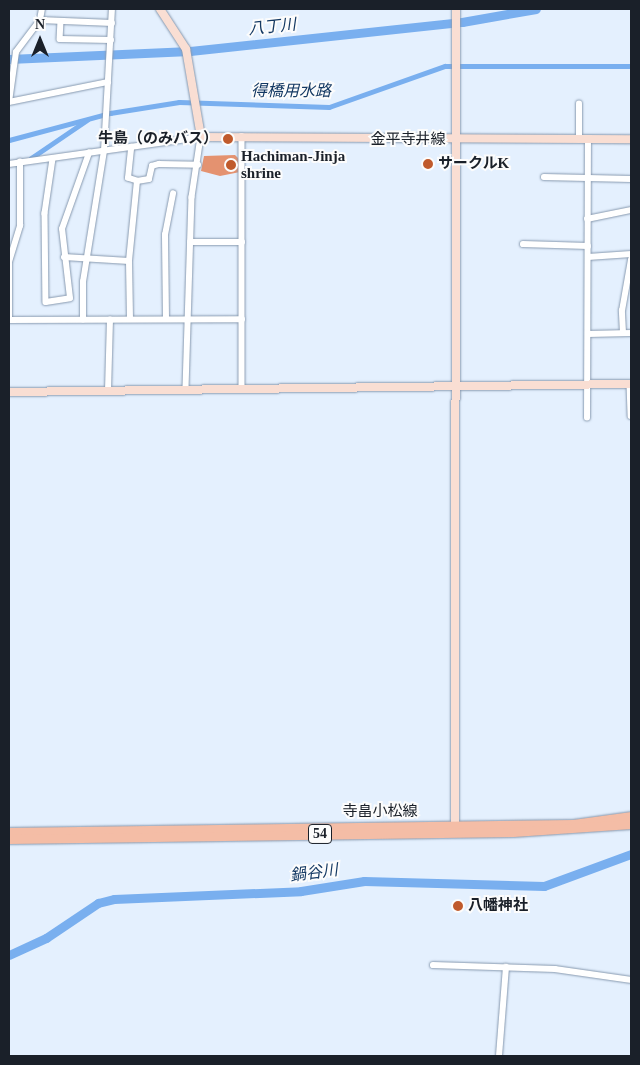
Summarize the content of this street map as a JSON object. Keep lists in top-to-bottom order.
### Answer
{
  "streets": {
    "main road": ["寺畠小松線", "54"],
    "street": ["金平寺井線"]
  },
  "water": ["八丁川", "得橋用水路", "鍋谷川"],
  "places": [
    "牛島（のみバス）",
    "サークルK",
    "Hachiman-Jinja shrine",
    "八幡神社"
  ],
  "north": "top"
}
